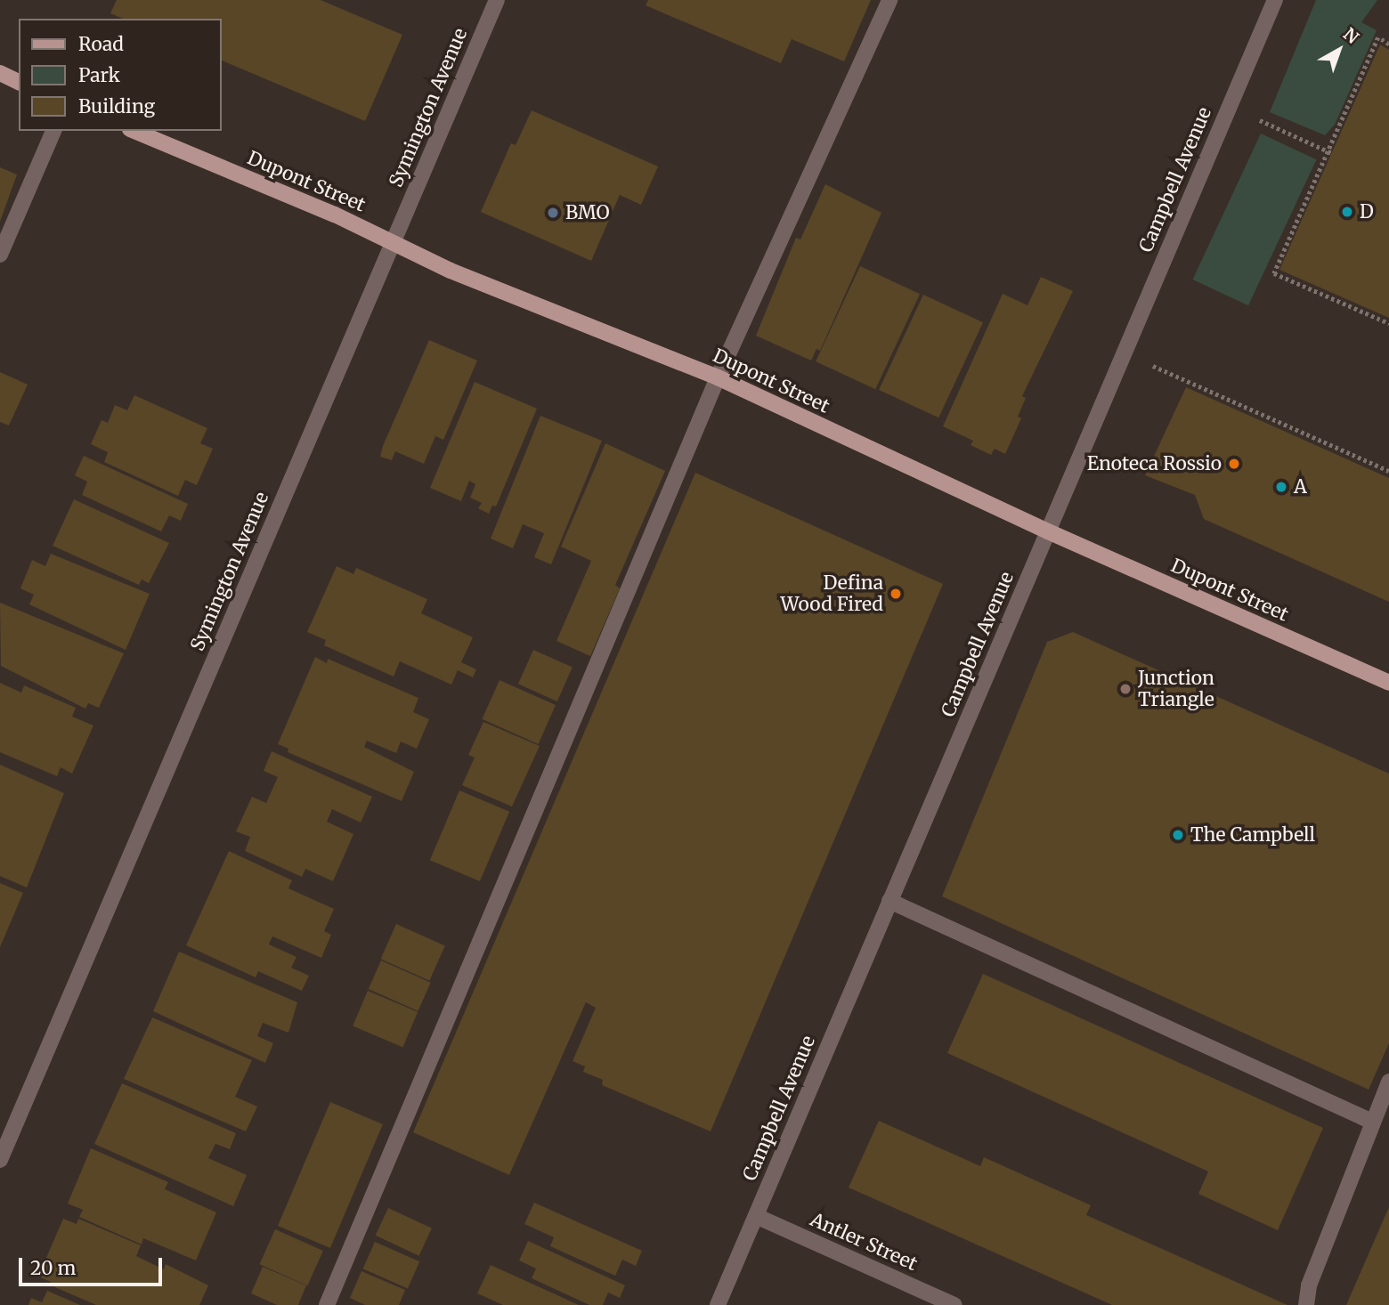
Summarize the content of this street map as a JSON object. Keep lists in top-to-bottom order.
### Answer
{
  "streets": {
    "main road": ["Dupont Street"],
    "street": ["Symington Avenue", "Campbell Avenue", "Antler Street"]
  },
  "crossings": [
    ["Symington Avenue", "Dupont Street"],
    ["Campbell Avenue", "Dupont Street"],
    ["Campbell Avenue", "Antler Street"]
  ],
  "places": [
    "D",
    "BMO",
    "Enoteca Rossio",
    "A",
    "Defina Wood Fired",
    "Junction Triangle",
    "The Campbell"
  ],
  "legend": ["Road", "Park", "Building"],
  "scale_bar": "20 m",
  "north": "top right"
}
